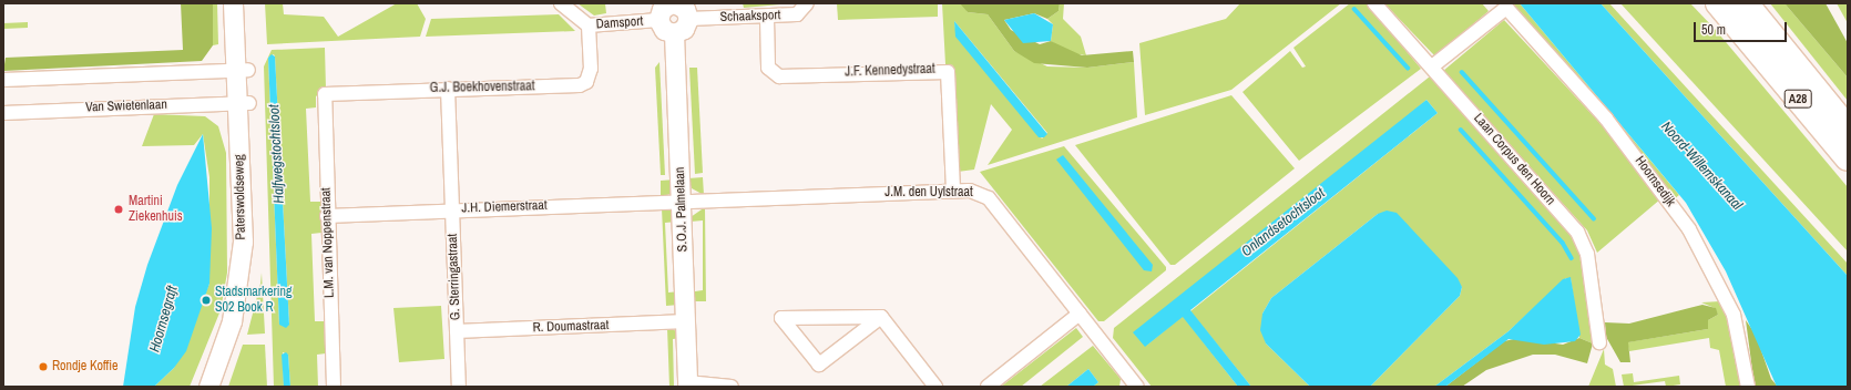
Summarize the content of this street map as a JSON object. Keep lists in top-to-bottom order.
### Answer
{
  "streets": {
    "highway": ["A28"],
    "main road": ["Paterswoldseweg", "S.O.J. Palmelaan"],
    "street": [
      "Schaaksport",
      "Damsport",
      "J.F. Kennedystraat",
      "G.J. Boekhovenstraat",
      "Van Swietenlaan",
      "Laan Corpus den Hoorn",
      "Hoornsedijk",
      "J.M. den Uylstraat",
      "J.H. Diemerstraat",
      "L.M. van Noppenstraat",
      "G. Sterringastraat",
      "R. Doumastraat"
    ]
  },
  "crossings": [
    ["Schaaksport", "Damsport"],
    ["Schaaksport", "J.F. Kennedystraat"],
    ["Schaaksport", "S.O.J. Palmelaan"],
    ["Damsport", "G.J. Boekhovenstraat"],
    ["Damsport", "S.O.J. Palmelaan"],
    ["J.F. Kennedystraat", "J.M. den Uylstraat"],
    ["G.J. Boekhovenstraat", "L.M. van Noppenstraat"],
    ["G.J. Boekhovenstraat", "G. Sterringastraat"],
    ["Van Swietenlaan", "Paterswoldseweg"],
    ["Laan Corpus den Hoorn", "Hoornsedijk"],
    ["J.M. den Uylstraat", "J.H. Diemerstraat"],
    ["J.M. den Uylstraat", "S.O.J. Palmelaan"],
    ["J.H. Diemerstraat", "S.O.J. Palmelaan"],
    ["J.H. Diemerstraat", "L.M. van Noppenstraat"],
    ["J.H. Diemerstraat", "G. Sterringastraat"],
    ["S.O.J. Palmelaan", "R. Doumastraat"],
    ["G. Sterringastraat", "R. Doumastraat"]
  ],
  "water": [
    "Halfwegstochtsloot",
    "Noord-Willemskanaal",
    "Onlandsetochtsloot",
    "Hoornsegraft"
  ],
  "places": ["Martini Ziekenhuis", "Stadsmarkering S02 Book R", "Rondje Koffie"],
  "scale_bar": "50 m"
}
